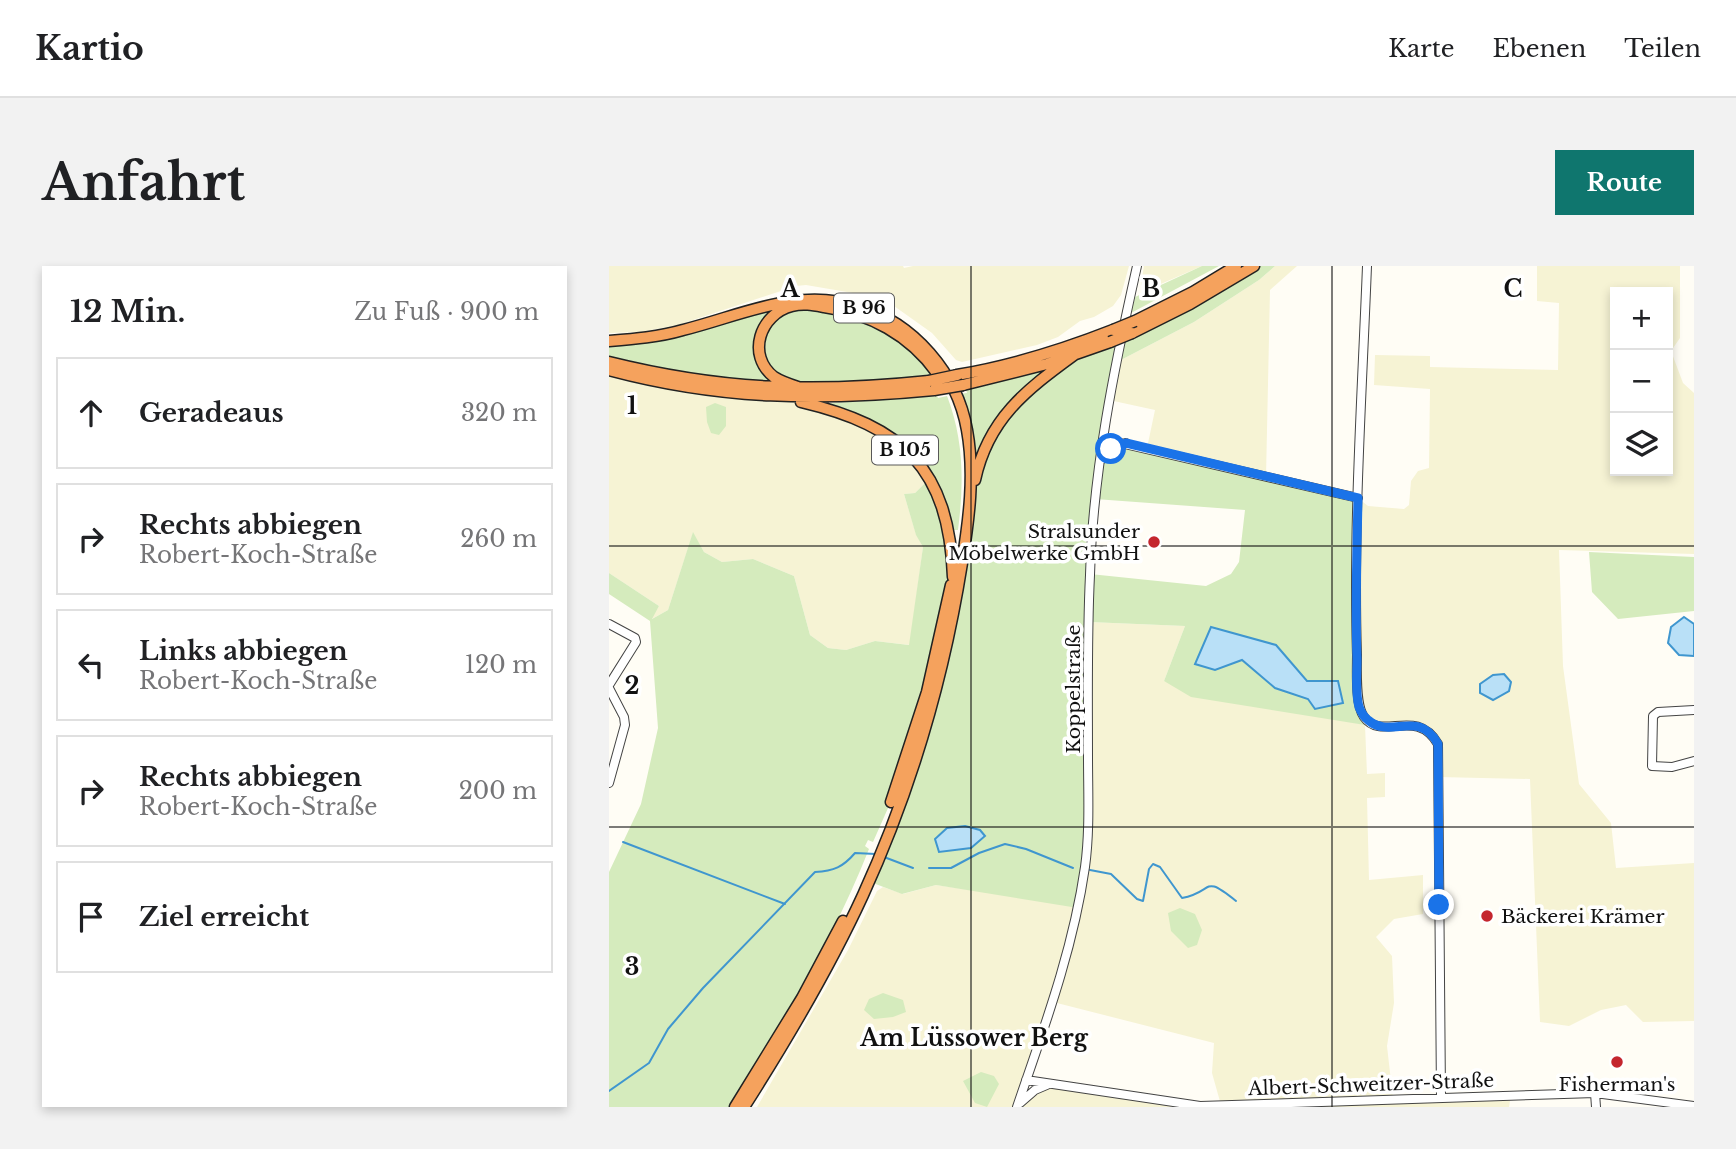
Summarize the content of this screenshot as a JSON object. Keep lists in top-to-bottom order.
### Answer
{
  "streets": {
    "highway": ["B 96", "B 105"],
    "street": ["Koppelstraße", "Albert-Schweitzer-Straße"]
  },
  "crossings": [
    ["B 96", "B 105"],
    ["Koppelstraße", "Albert-Schweitzer-Straße"]
  ],
  "districts": ["Am Lüssower Berg"],
  "places": ["Stralsunder Möbelwerke GmbH", "Bäckerei Krämer", "Fisherman's"],
  "page": {
    "header": "Kartio",
    "nav": ["Karte", "Ebenen", "Teilen"],
    "buttons": "Route",
    "title": "Anfahrt",
    "heading": ["12 Min.", "Zu Fuß · 900 m"],
    "map_buttons": ["+", "−"],
    "list": [
      ["Geradeaus", "320 m"],
      ["Rechts abbiegen", "Robert-Koch-Straße", "260 m"],
      ["Links abbiegen", "Robert-Koch-Straße", "120 m"],
      ["Rechts abbiegen", "Robert-Koch-Straße", "200 m"],
      "Ziel erreicht"
    ]
  },
  "grid": {
    "columns": ["A", "B", "C"],
    "rows": ["1", "2", "3"]
  }
}
